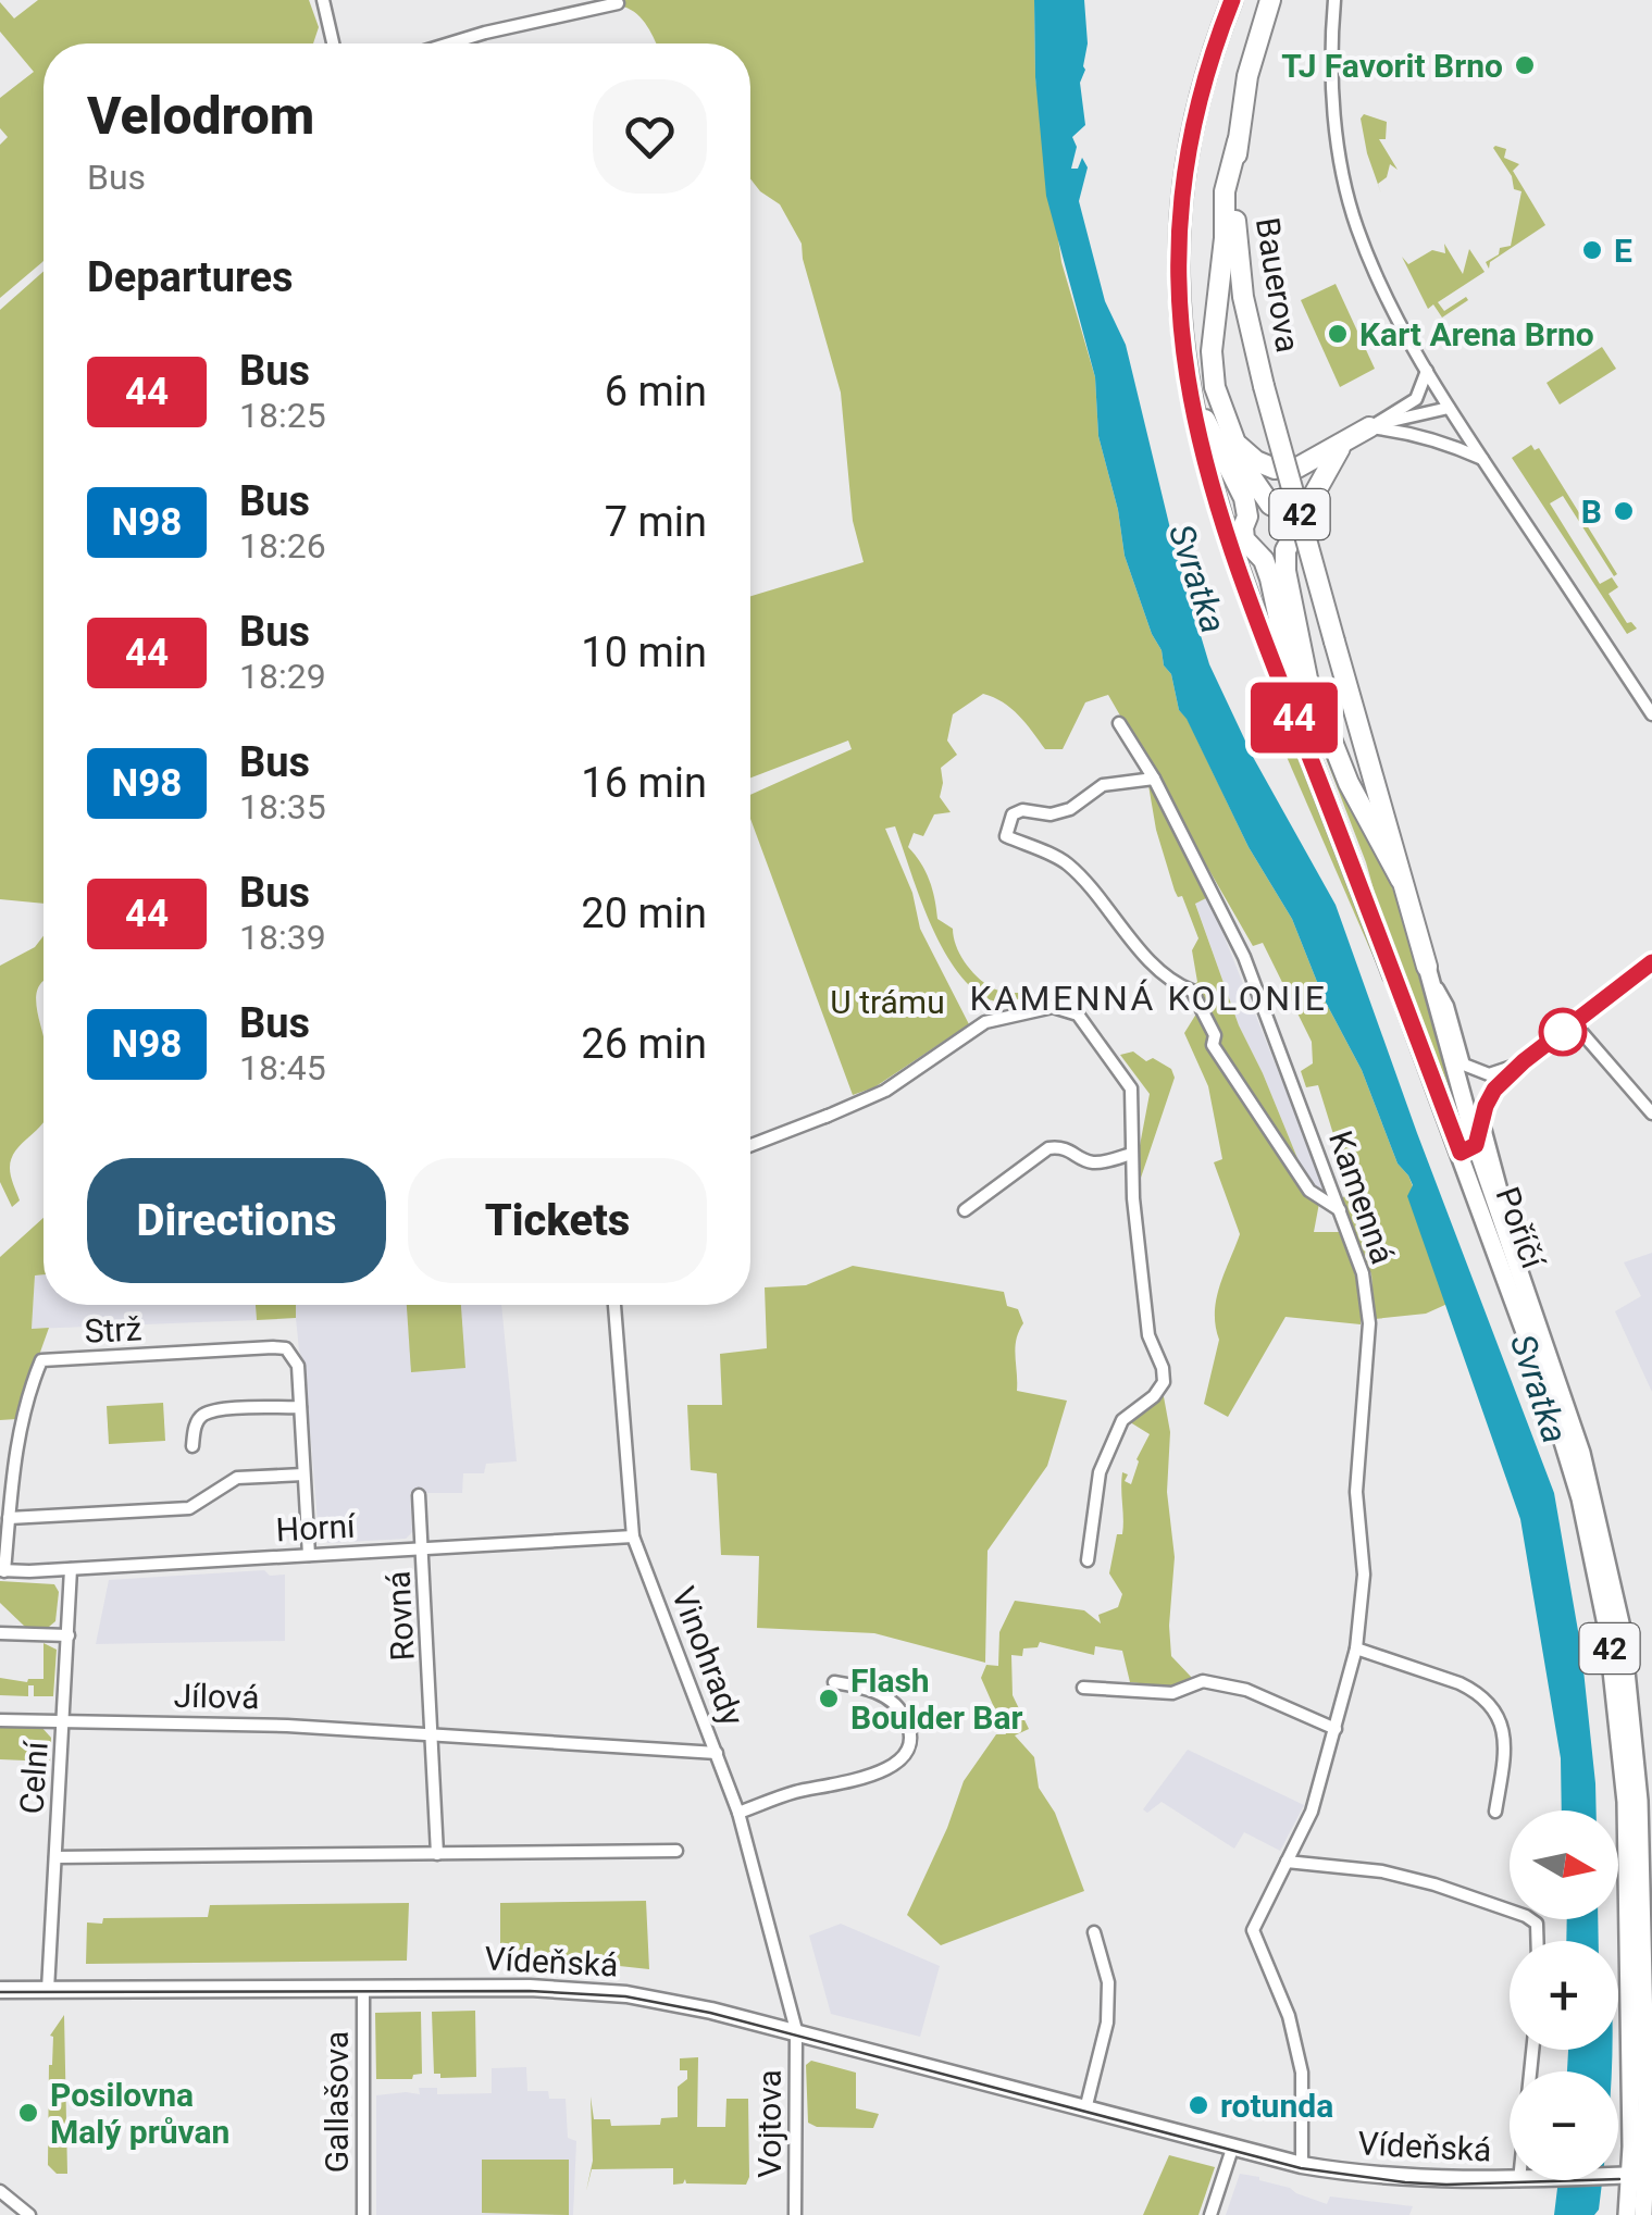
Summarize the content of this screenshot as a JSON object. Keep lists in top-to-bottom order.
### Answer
{
  "streets": {
    "highway": ["Bauerova", "42", "Poříčí"],
    "main road": ["Vídeňská"],
    "street": [
      "Kamenná",
      "Strž",
      "Horní",
      "Rovná",
      "Vinohrady",
      "Jílová",
      "Celní",
      "Gallašova",
      "Vojtova"
    ]
  },
  "crossings": [
    ["Bauerova", "42"],
    ["Bauerova", "Poříčí"],
    ["42", "Poříčí"],
    ["Kamenná", "Vídeňská"],
    ["Strž", "Horní"],
    ["Horní", "Rovná"],
    ["Horní", "Vinohrady"],
    ["Horní", "Celní"],
    ["Rovná", "Jílová"],
    ["Vinohrady", "Jílová"],
    ["Vinohrady", "Vídeňská"],
    ["Vinohrady", "Vojtova"],
    ["Jílová", "Celní"],
    ["Celní", "Vídeňská"],
    ["Vídeňská", "Gallašova"],
    ["Vídeňská", "Vojtova"]
  ],
  "districts": ["KAMENNÁ KOLONIE"],
  "water": ["Svratka"],
  "parks": ["U trámu"],
  "places": [
    "TJ Favorit Brno",
    "E",
    "Kart Arena Brno",
    "B",
    "Flash Boulder Bar",
    "rotunda",
    "Posilovna Malý průvan"
  ],
  "lines": ["bus line 44"],
  "north": "right",
  "page": {
    "on_map": "44",
    "heading": [
      ["Velodrom", "Bus"],
      "Departures"
    ],
    "list": [
      {
        "mark": "44",
        "name": "Bus",
        "note": "18:25",
        "value": "6 min"
      },
      {
        "mark": "N98",
        "name": "Bus",
        "note": "18:26",
        "value": "7 min"
      },
      {
        "mark": "44",
        "name": "Bus",
        "note": "18:29",
        "value": "10 min"
      },
      {
        "mark": "N98",
        "name": "Bus",
        "note": "18:35",
        "value": "16 min"
      },
      {
        "mark": "44",
        "name": "Bus",
        "note": "18:39",
        "value": "20 min"
      },
      {
        "mark": "N98",
        "name": "Bus",
        "note": "18:45",
        "value": "26 min"
      }
    ],
    "buttons": ["Directions", "Tickets"],
    "map_buttons": ["+", "−"]
  }
}
